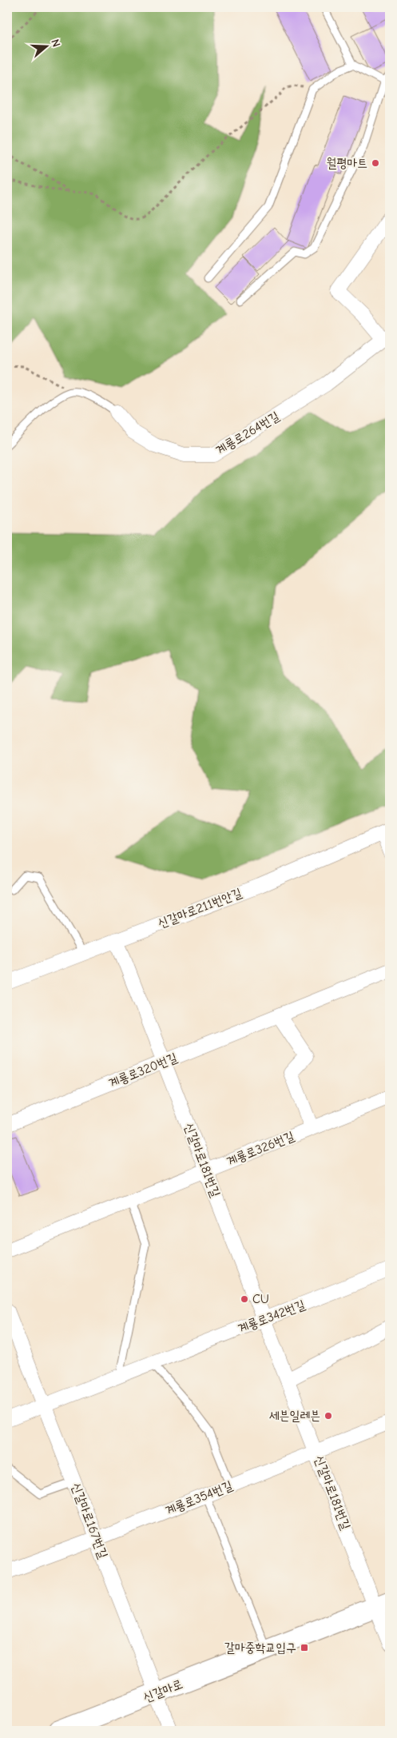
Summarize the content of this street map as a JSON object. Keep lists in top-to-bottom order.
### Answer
{
  "streets": {
    "street": [
      "계룡로264번길",
      "신갈마로211번안길",
      "계룡로320번길",
      "계룡로326번길",
      "신갈마로181번길",
      "계룡로342번길",
      "계룡로354번길",
      "신갈마로167번길",
      "신갈마로"
    ]
  },
  "crossings": [
    ["신갈마로211번안길", "신갈마로181번길"],
    ["계룡로320번길", "신갈마로181번길"],
    ["계룡로326번길", "신갈마로181번길"],
    ["신갈마로181번길", "계룡로342번길"],
    ["신갈마로181번길", "계룡로354번길"],
    ["신갈마로181번길", "신갈마로"],
    ["계룡로342번길", "신갈마로167번길"],
    ["계룡로354번길", "신갈마로167번길"],
    ["신갈마로167번길", "신갈마로"]
  ],
  "places": {
    "other": ["월평마트", "CU", "세븐일레븐"],
    "transit": ["갈마중학교입구"]
  },
  "north": "right"
}
